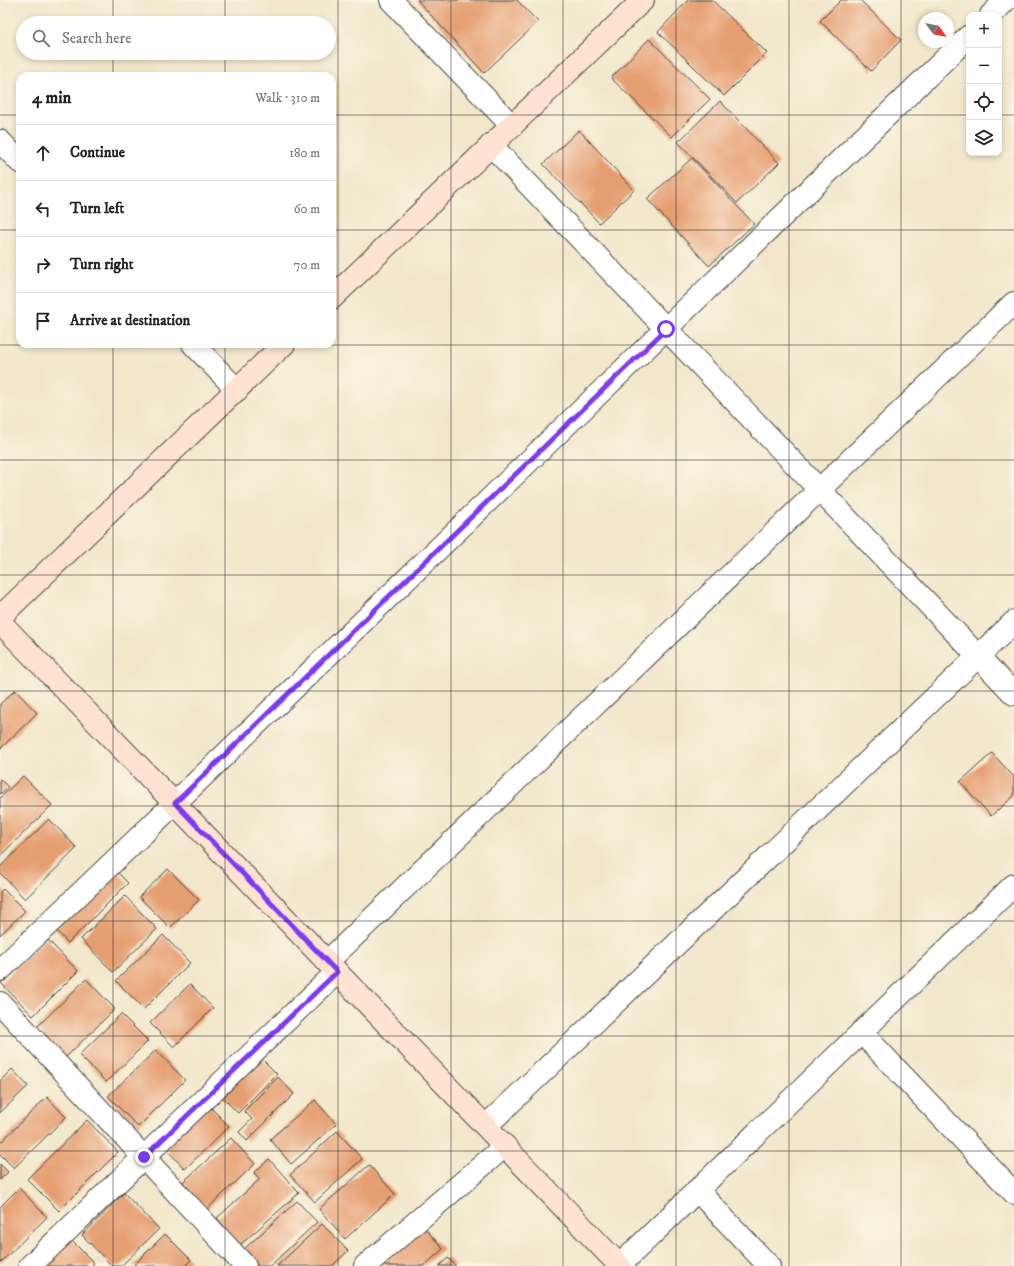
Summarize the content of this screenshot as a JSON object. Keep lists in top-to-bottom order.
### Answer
{
  "north": "bottom right",
  "page": {
    "map_buttons": ["+", "−"],
    "search": "Search here",
    "heading": ["4 min", "Walk · 310 m"],
    "list": [
      ["Continue", "180 m"],
      ["Turn left", "60 m"],
      ["Turn right", "70 m"],
      "Arrive at destination"
    ]
  }
}
